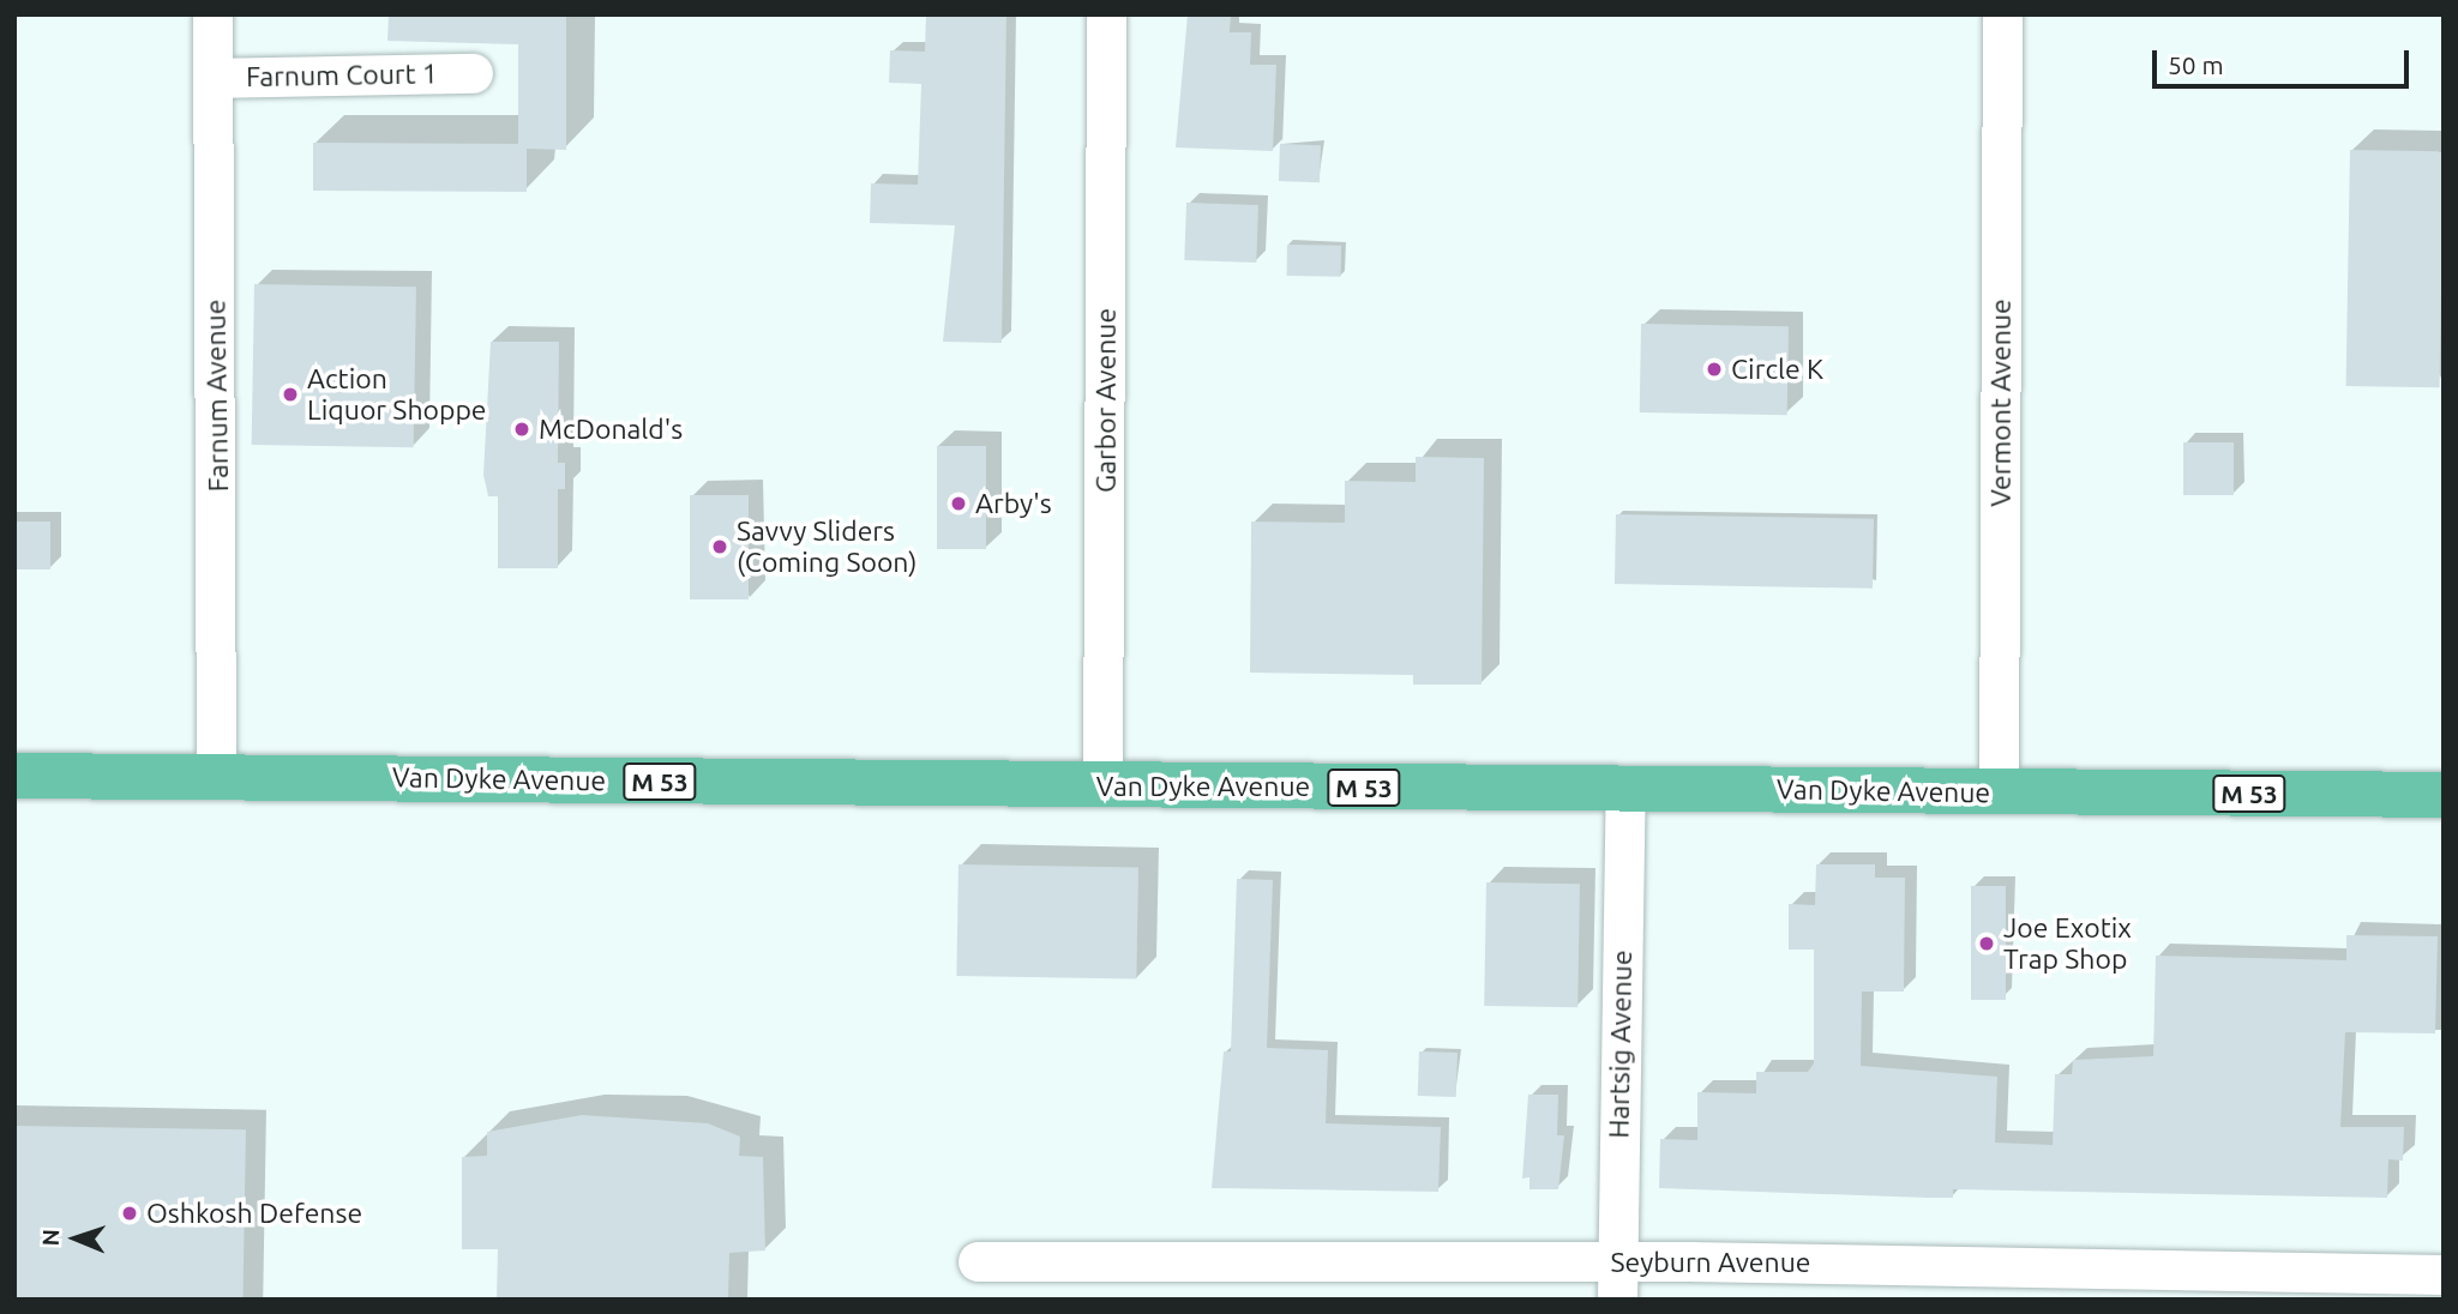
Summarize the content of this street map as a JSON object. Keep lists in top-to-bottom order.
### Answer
{
  "streets": {
    "main road": ["Van Dyke Avenue", "M 53"],
    "street": [
      "Farnum Court 1",
      "Farnum Avenue",
      "Garbor Avenue",
      "Vermont Avenue",
      "Hartsig Avenue",
      "Seyburn Avenue"
    ]
  },
  "crossings": [
    ["Farnum Court 1", "Farnum Avenue"],
    ["Farnum Avenue", "Van Dyke Avenue"],
    ["Garbor Avenue", "Van Dyke Avenue"],
    ["Vermont Avenue", "Van Dyke Avenue"],
    ["Van Dyke Avenue", "Hartsig Avenue"],
    ["Hartsig Avenue", "Seyburn Avenue"]
  ],
  "places": [
    "Circle K",
    "Action Liquor Shoppe",
    "McDonald's",
    "Arby's",
    "Savvy Sliders (Coming Soon)",
    "Joe Exotix Trap Shop",
    "Oshkosh Defense"
  ],
  "scale_bar": "50 m",
  "north": "left"
}
